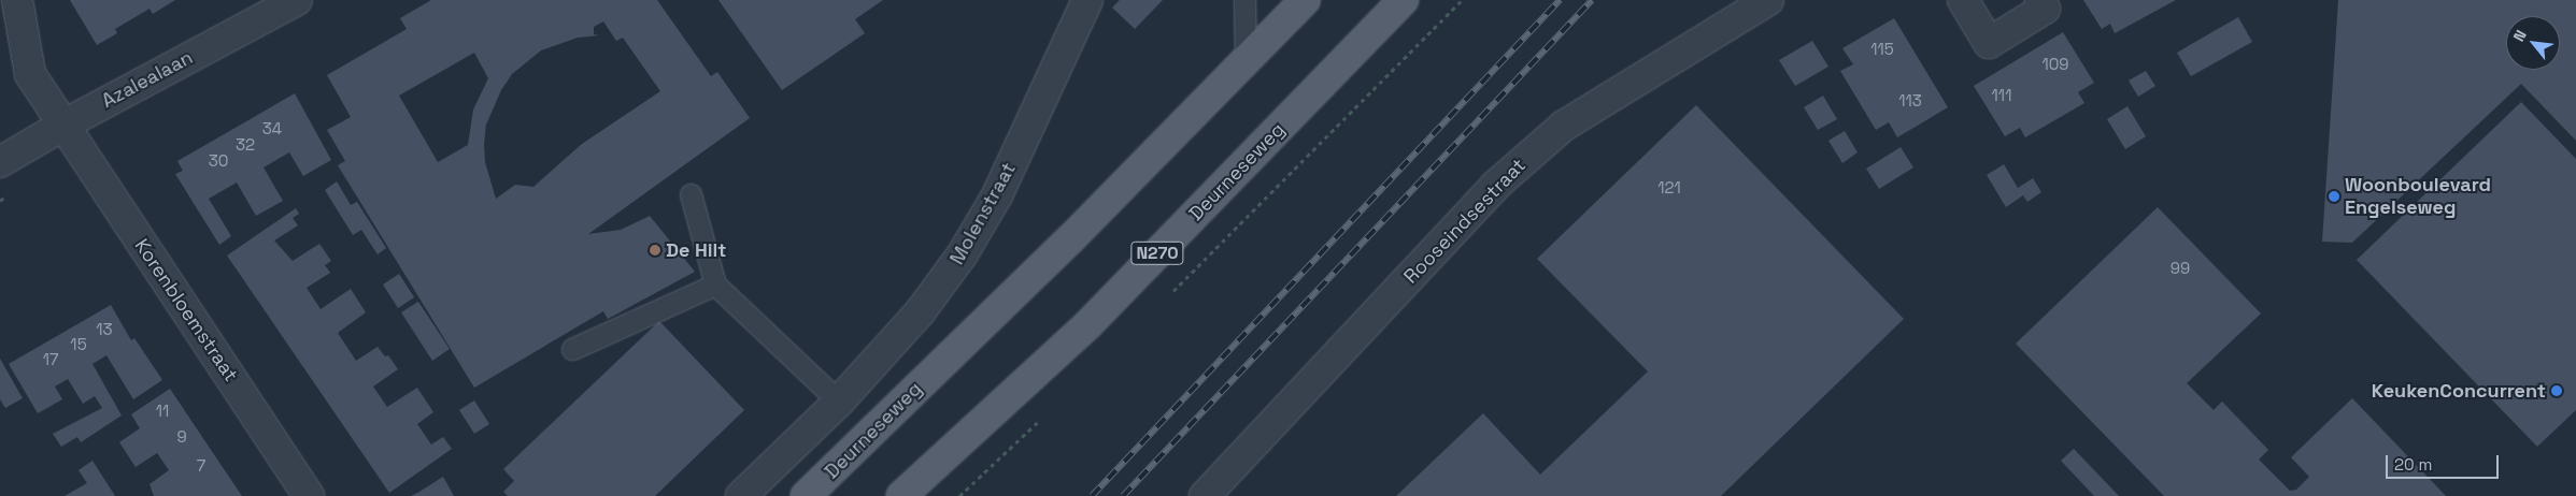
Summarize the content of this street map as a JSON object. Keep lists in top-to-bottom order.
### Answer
{
  "streets": {
    "main road": ["Deurneseweg", "N270"],
    "street": [
      "Azalealaan",
      "Molenstraat",
      "Rooseindsestraat",
      "Korenbloemstraat"
    ]
  },
  "crossings": [
    ["Azalealaan", "Korenbloemstraat"]
  ],
  "places": ["Woonboulevard Engelseweg", "De Hilt", "KeukenConcurrent"],
  "house_numbers": [
    "115",
    "109",
    "111",
    "113",
    "34",
    "32",
    "30",
    "121",
    "99",
    "13",
    "15",
    "17",
    "11",
    "9",
    "7"
  ],
  "scale_bar": "20 m",
  "north": "top left"
}
